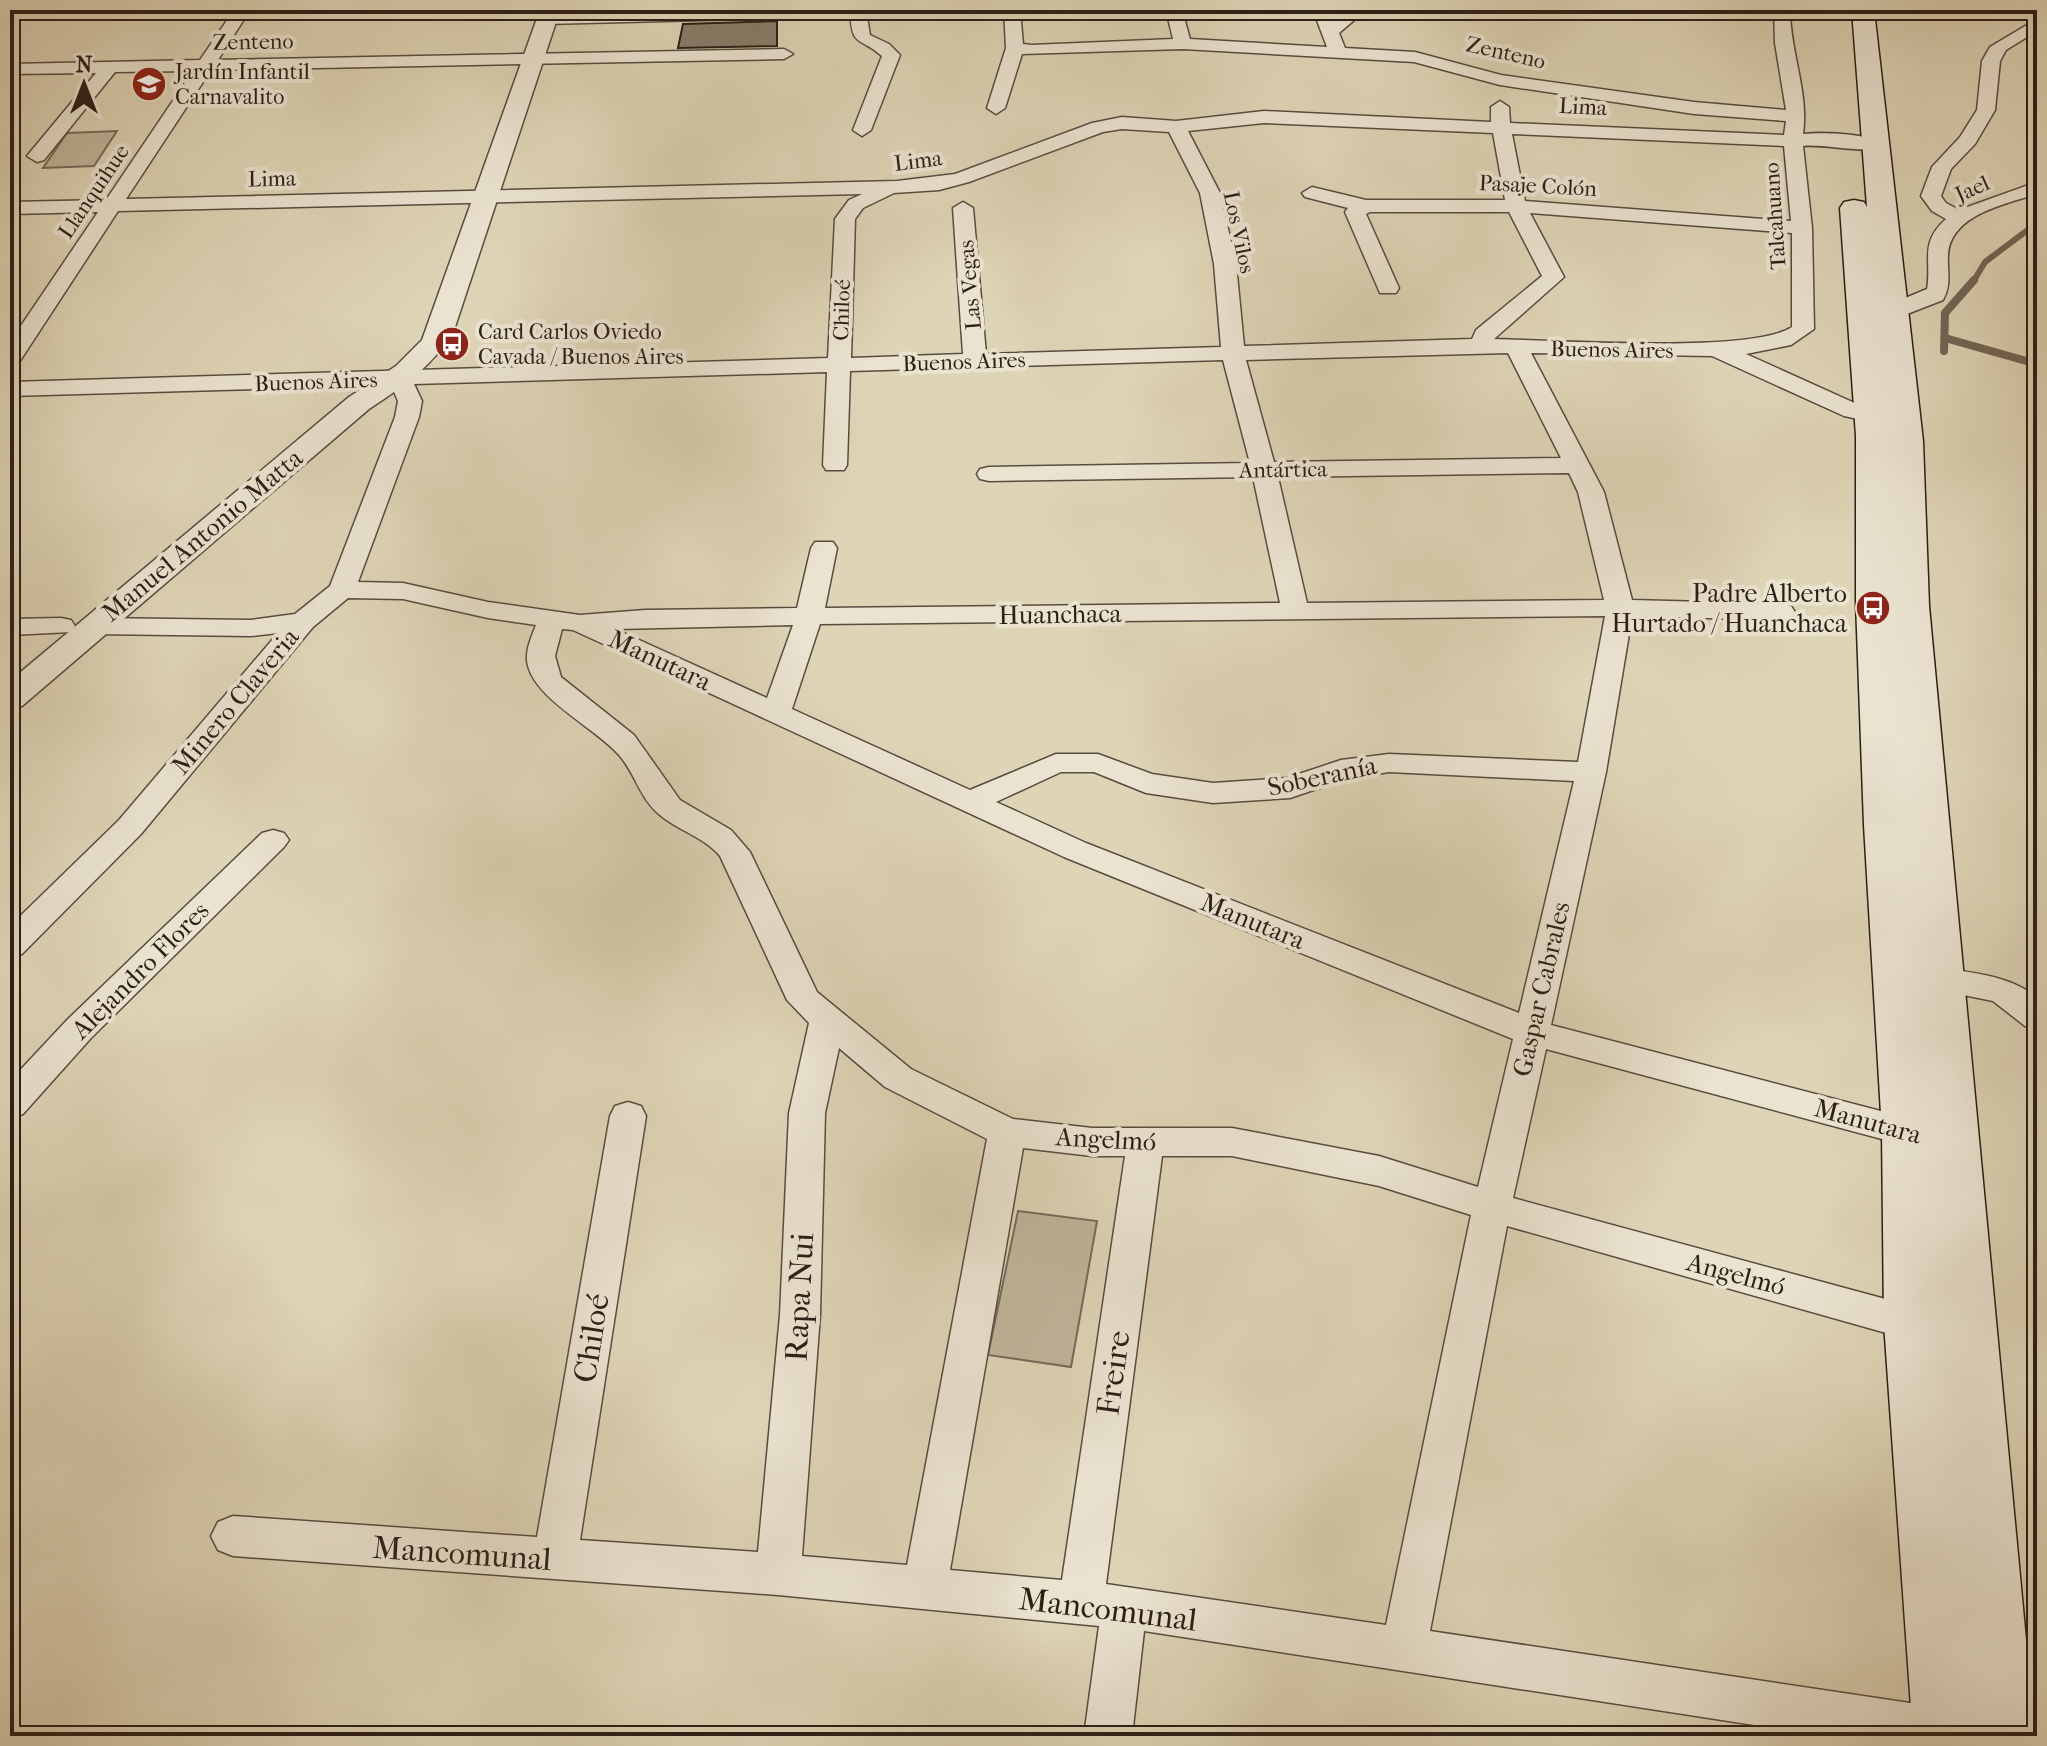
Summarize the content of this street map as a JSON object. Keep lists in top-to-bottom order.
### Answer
{
  "streets": {
    "street": [
      "Zenteno",
      "Lima",
      "Pasaje Colón",
      "Jael",
      "Llanquihue",
      "Talcahuano",
      "Los Vilos",
      "Las Vegas",
      "Chiloé",
      "Buenos Aires",
      "Antártica",
      "Manuel Antonio Matta",
      "Huanchaca",
      "Manutara",
      "Minero Claveria",
      "Soberanía",
      "Alejandro Flores",
      "Gaspar Cabrales",
      "Angelmó",
      "Rapa Nui",
      "Freire",
      "Mancomunal"
    ]
  },
  "crossings": [
    ["Zenteno", "Lima"],
    ["Zenteno", "Llanquihue"],
    ["Zenteno", "Talcahuano"],
    ["Zenteno", "Manuel Antonio Matta"],
    ["Lima", "Llanquihue"],
    ["Lima", "Talcahuano"],
    ["Lima", "Los Vilos"],
    ["Lima", "Chiloé"],
    ["Lima", "Manuel Antonio Matta"],
    ["Pasaje Colón", "Talcahuano"],
    ["Talcahuano", "Buenos Aires"],
    ["Los Vilos", "Buenos Aires"],
    ["Los Vilos", "Antártica"],
    ["Los Vilos", "Huanchaca"],
    ["Las Vegas", "Buenos Aires"],
    ["Chiloé", "Buenos Aires"],
    ["Chiloé", "Mancomunal"],
    ["Buenos Aires", "Manuel Antonio Matta"],
    ["Buenos Aires", "Gaspar Cabrales"],
    ["Antártica", "Gaspar Cabrales"],
    ["Huanchaca", "Manutara"],
    ["Huanchaca", "Minero Claveria"],
    ["Huanchaca", "Gaspar Cabrales"],
    ["Huanchaca", "Angelmó"],
    ["Manutara", "Soberanía"],
    ["Manutara", "Gaspar Cabrales"],
    ["Manutara", "Angelmó"],
    ["Soberanía", "Gaspar Cabrales"],
    ["Gaspar Cabrales", "Angelmó"],
    ["Gaspar Cabrales", "Mancomunal"],
    ["Angelmó", "Rapa Nui"],
    ["Angelmó", "Freire"],
    ["Rapa Nui", "Mancomunal"],
    ["Freire", "Mancomunal"]
  ],
  "places": {
    "school or university": ["Jardín Infantil Carnavalito"],
    "bus stop": ["Card Carlos Oviedo Cavada / Buenos Aires", "Padre Alberto Hurtado / Huanchaca"]
  },
  "north": "top"
}
